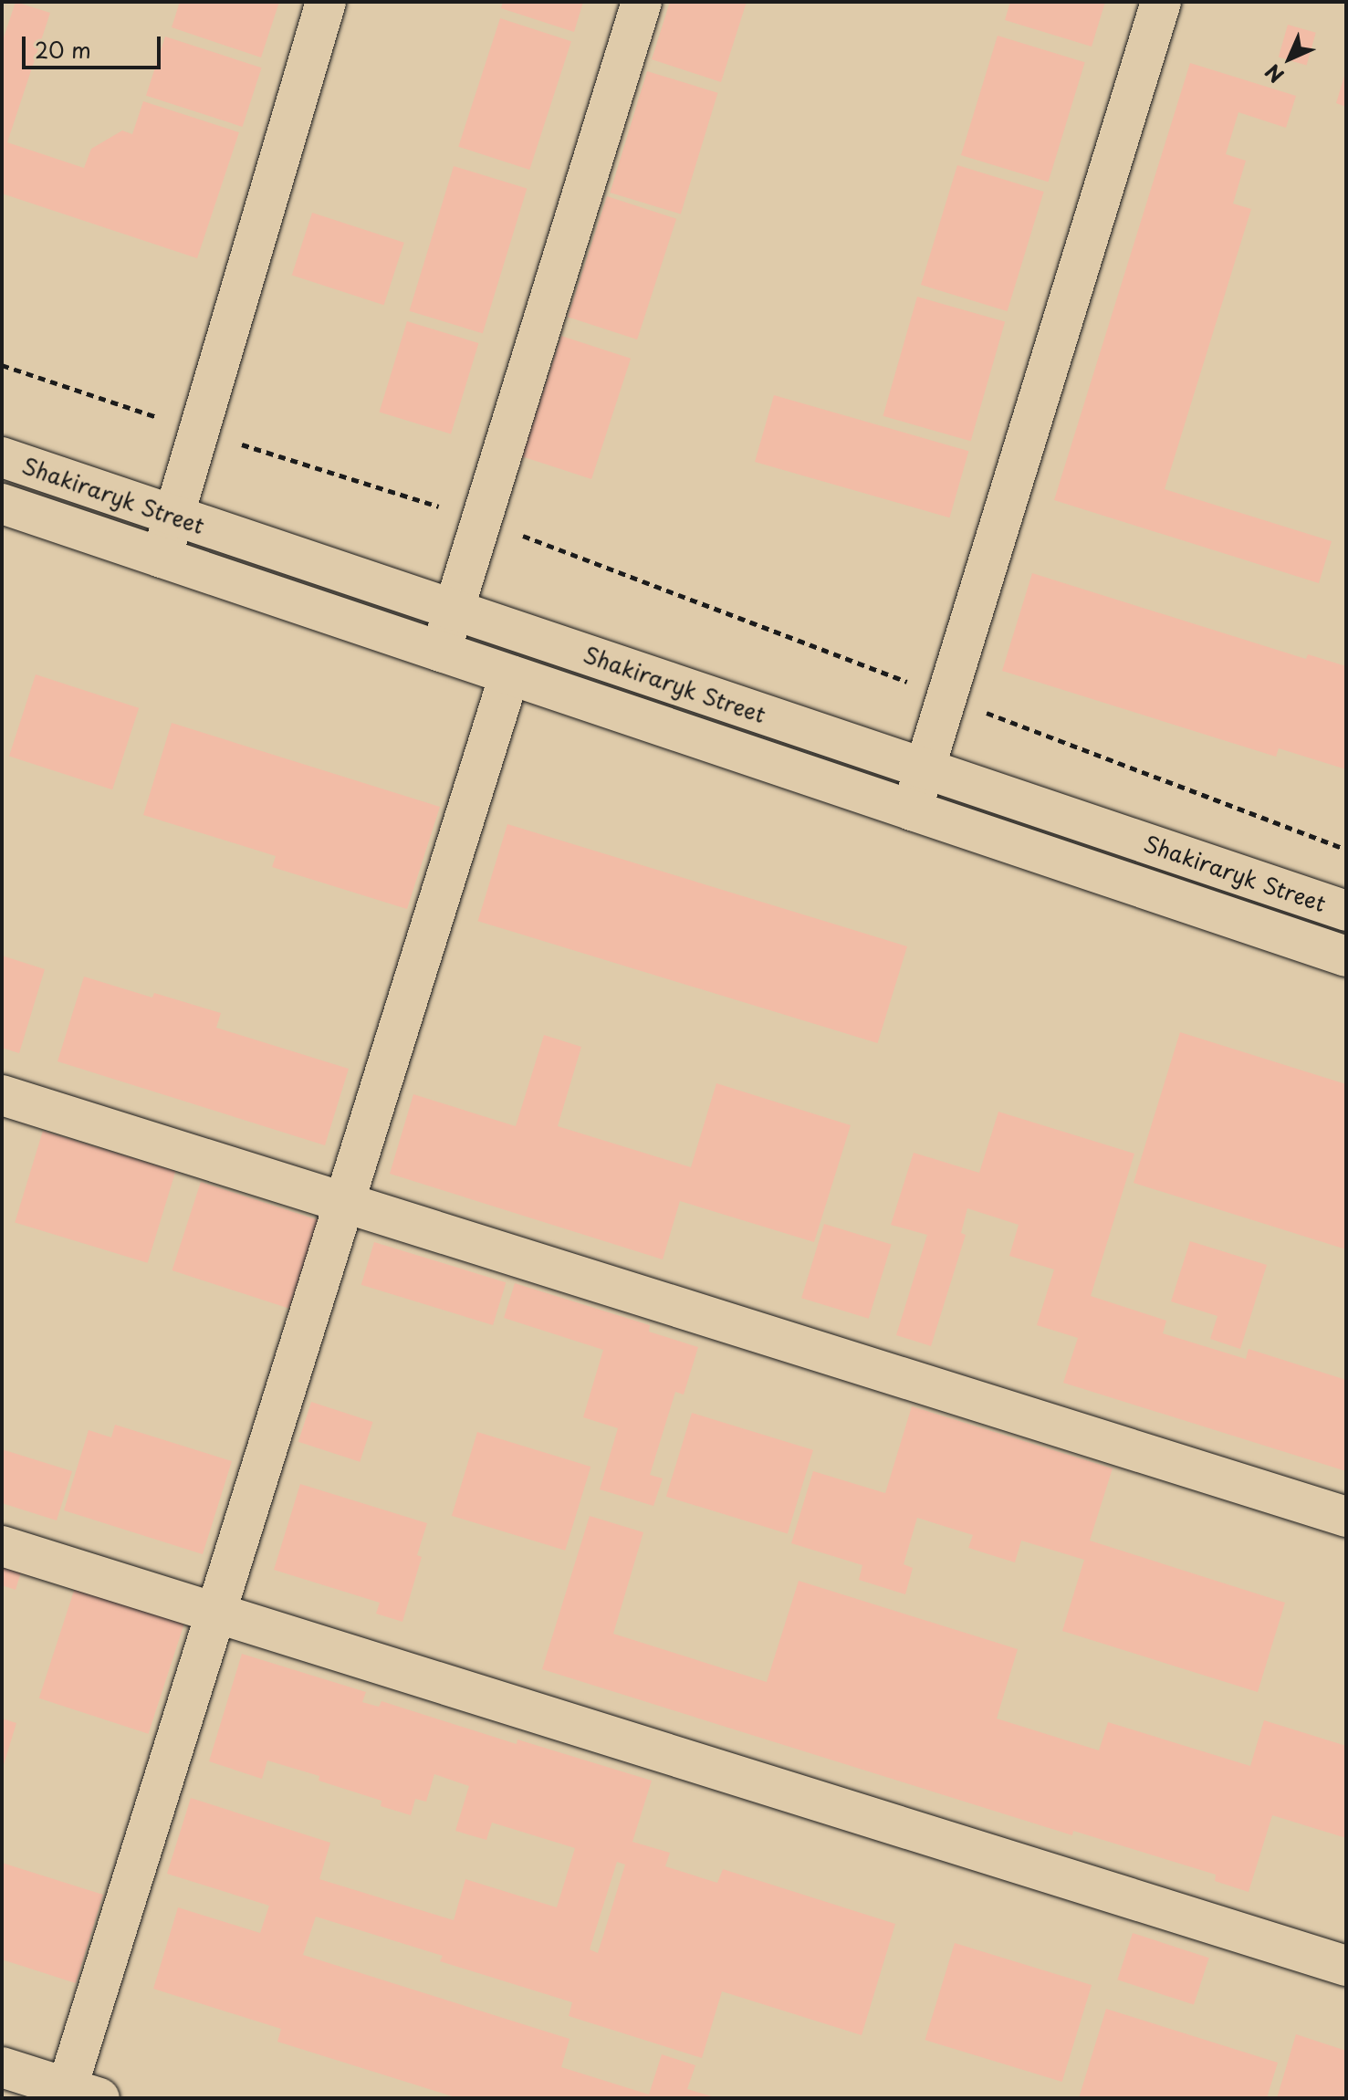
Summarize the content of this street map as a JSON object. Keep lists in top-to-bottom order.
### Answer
{
  "streets": {
    "street": ["Shakiraryk Street"]
  },
  "scale_bar": "20 m",
  "north": "bottom left"
}
